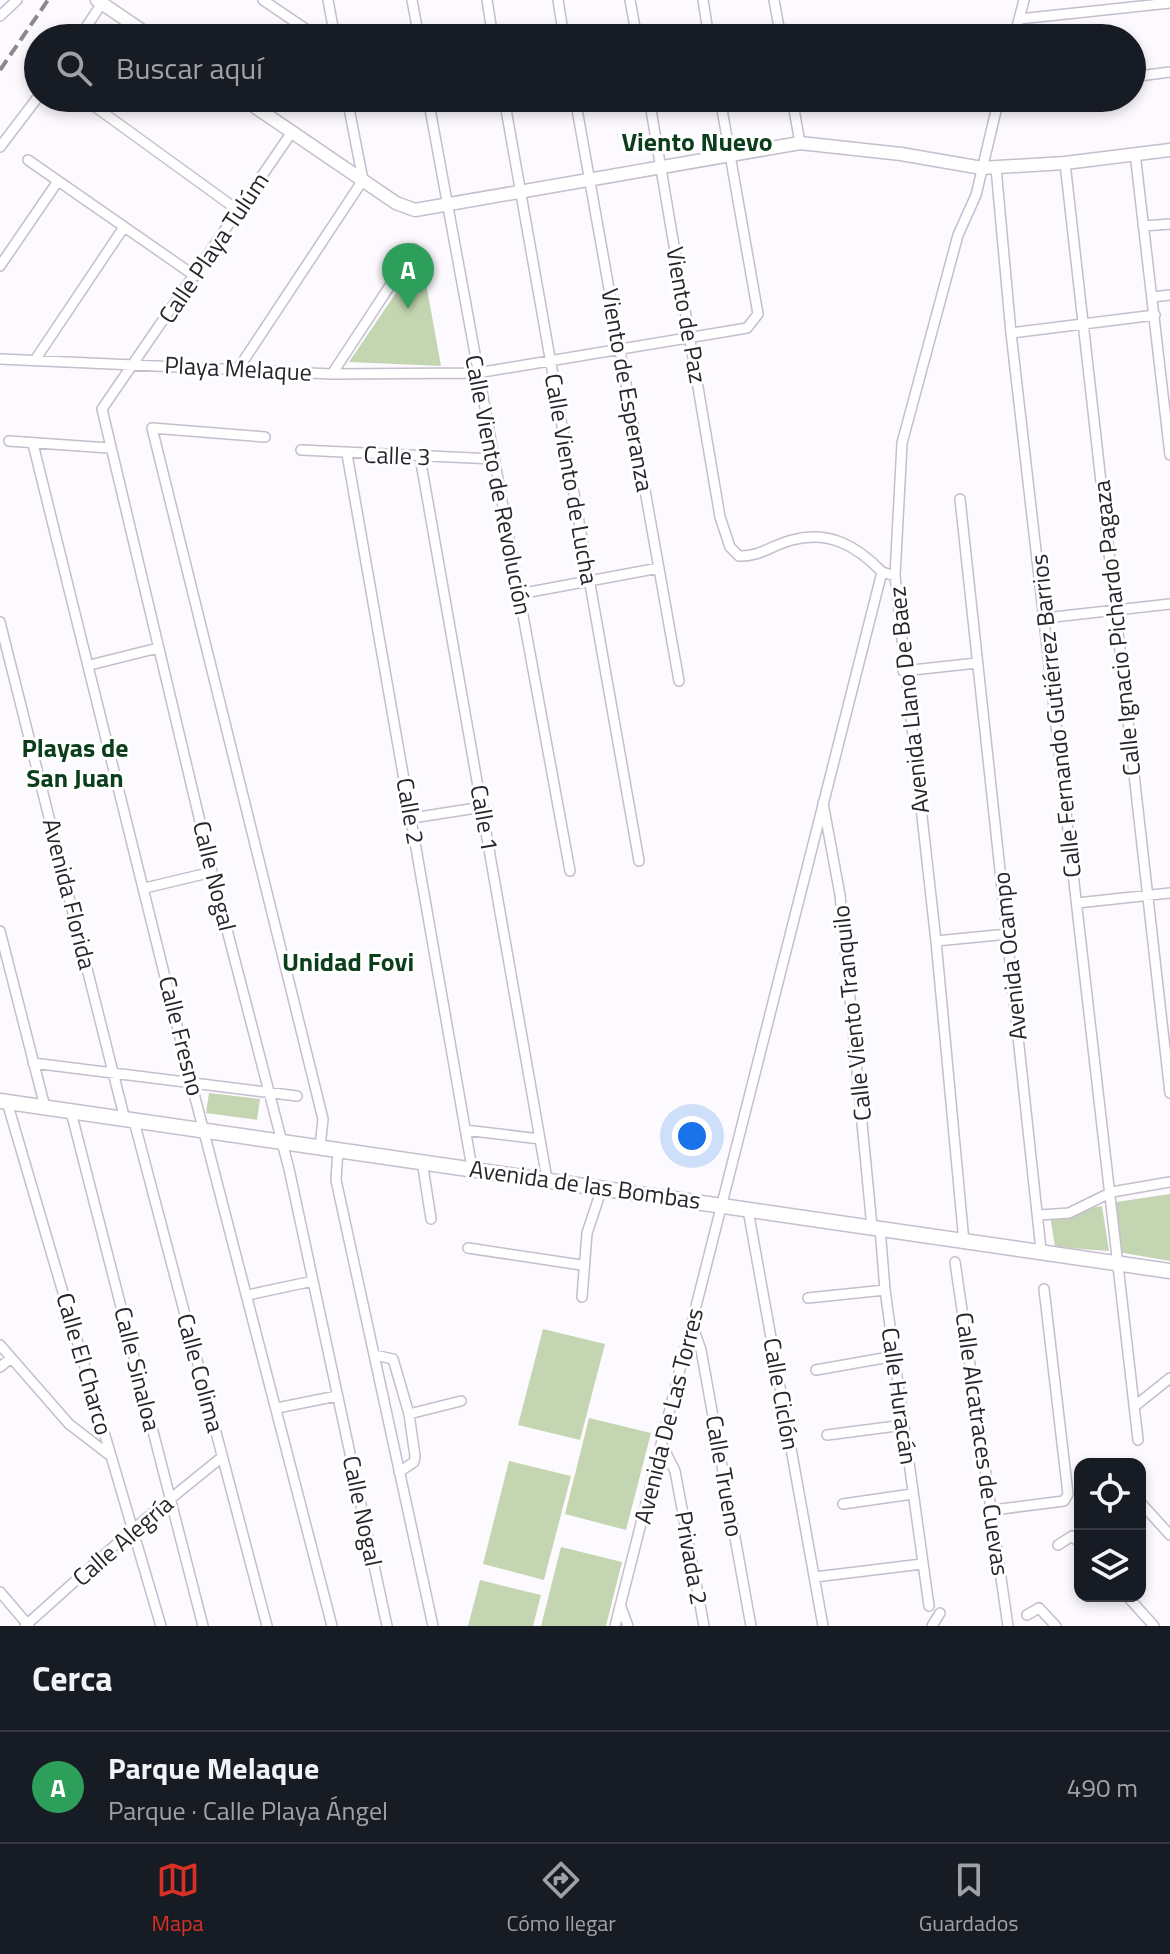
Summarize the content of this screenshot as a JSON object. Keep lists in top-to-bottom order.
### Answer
{
  "streets": {
    "main road": ["Avenida de las Bombas"],
    "street": [
      "Calle Playa Tulúm",
      "Viento de Paz",
      "Playa Melaque",
      "Viento de Esperanza",
      "Calle 3",
      "Calle Viento de Lucha",
      "Calle Viento de Revolución",
      "Calle Ignacio Pichardo Pagaza",
      "Avenida Llano De Baez",
      "Calle Fernando Gutiérrez Barrios",
      "Calle 2",
      "Calle 1",
      "Calle Nogal",
      "Avenida Florida",
      "Avenida Ocampo",
      "Calle Viento Tranquilo",
      "Calle Fresno",
      "Calle El Charco",
      "Calle Sinaloa",
      "Calle Colima",
      "Calle Ciclón",
      "Calle Huracán",
      "Avenida De Las Torres",
      "Calle Alcatraces de Cuevas",
      "Calle Trueno",
      "Calle Alegría",
      "Privada 2"
    ]
  },
  "crossings": [
    ["Calle Playa Tulúm", "Playa Melaque"],
    ["Calle Playa Tulúm", "Calle Nogal"],
    ["Viento de Paz", "Playa Melaque"],
    ["Viento de Paz", "Avenida De Las Torres"],
    ["Playa Melaque", "Viento de Esperanza"],
    ["Playa Melaque", "Calle Viento de Lucha"],
    ["Playa Melaque", "Calle Viento de Revolución"],
    ["Playa Melaque", "Calle Nogal"],
    ["Calle 3", "Calle Viento de Revolución"],
    ["Calle 3", "Calle 2"],
    ["Calle 3", "Calle 1"],
    ["Avenida Llano De Baez", "Avenida de las Bombas"],
    ["Calle Fernando Gutiérrez Barrios", "Avenida de las Bombas"],
    ["Calle 2", "Avenida de las Bombas"],
    ["Calle 1", "Avenida de las Bombas"],
    ["Calle Nogal", "Avenida de las Bombas"],
    ["Avenida Florida", "Avenida de las Bombas"],
    ["Avenida Florida", "Calle Colima"],
    ["Avenida Ocampo", "Avenida de las Bombas"],
    ["Calle Viento Tranquilo", "Avenida de las Bombas"],
    ["Calle Viento Tranquilo", "Calle Huracán"],
    ["Calle Viento Tranquilo", "Avenida De Las Torres"],
    ["Calle Fresno", "Avenida de las Bombas"],
    ["Avenida de las Bombas", "Calle El Charco"],
    ["Avenida de las Bombas", "Calle Sinaloa"],
    ["Avenida de las Bombas", "Calle Colima"],
    ["Avenida de las Bombas", "Calle Ciclón"],
    ["Avenida de las Bombas", "Calle Huracán"],
    ["Avenida de las Bombas", "Avenida De Las Torres"],
    ["Calle El Charco", "Calle Alegría"],
    ["Calle Sinaloa", "Calle Alegría"],
    ["Calle Colima", "Calle Alegría"],
    ["Avenida De Las Torres", "Calle Trueno"],
    ["Avenida De Las Torres", "Privada 2"]
  ],
  "districts": ["Viento Nuevo", "Playas de San Juan", "Unidad Fovi"],
  "page": {
    "search": "Buscar aquí",
    "pins": "A",
    "heading": "Cerca",
    "list": [
      {
        "mark": "A",
        "name": "Parque Melaque",
        "note": "Parque · Calle Playa Ángel",
        "value": "490 m"
      }
    ],
    "nav": ["Mapa", "Cómo llegar", "Guardados"]
  }
}
